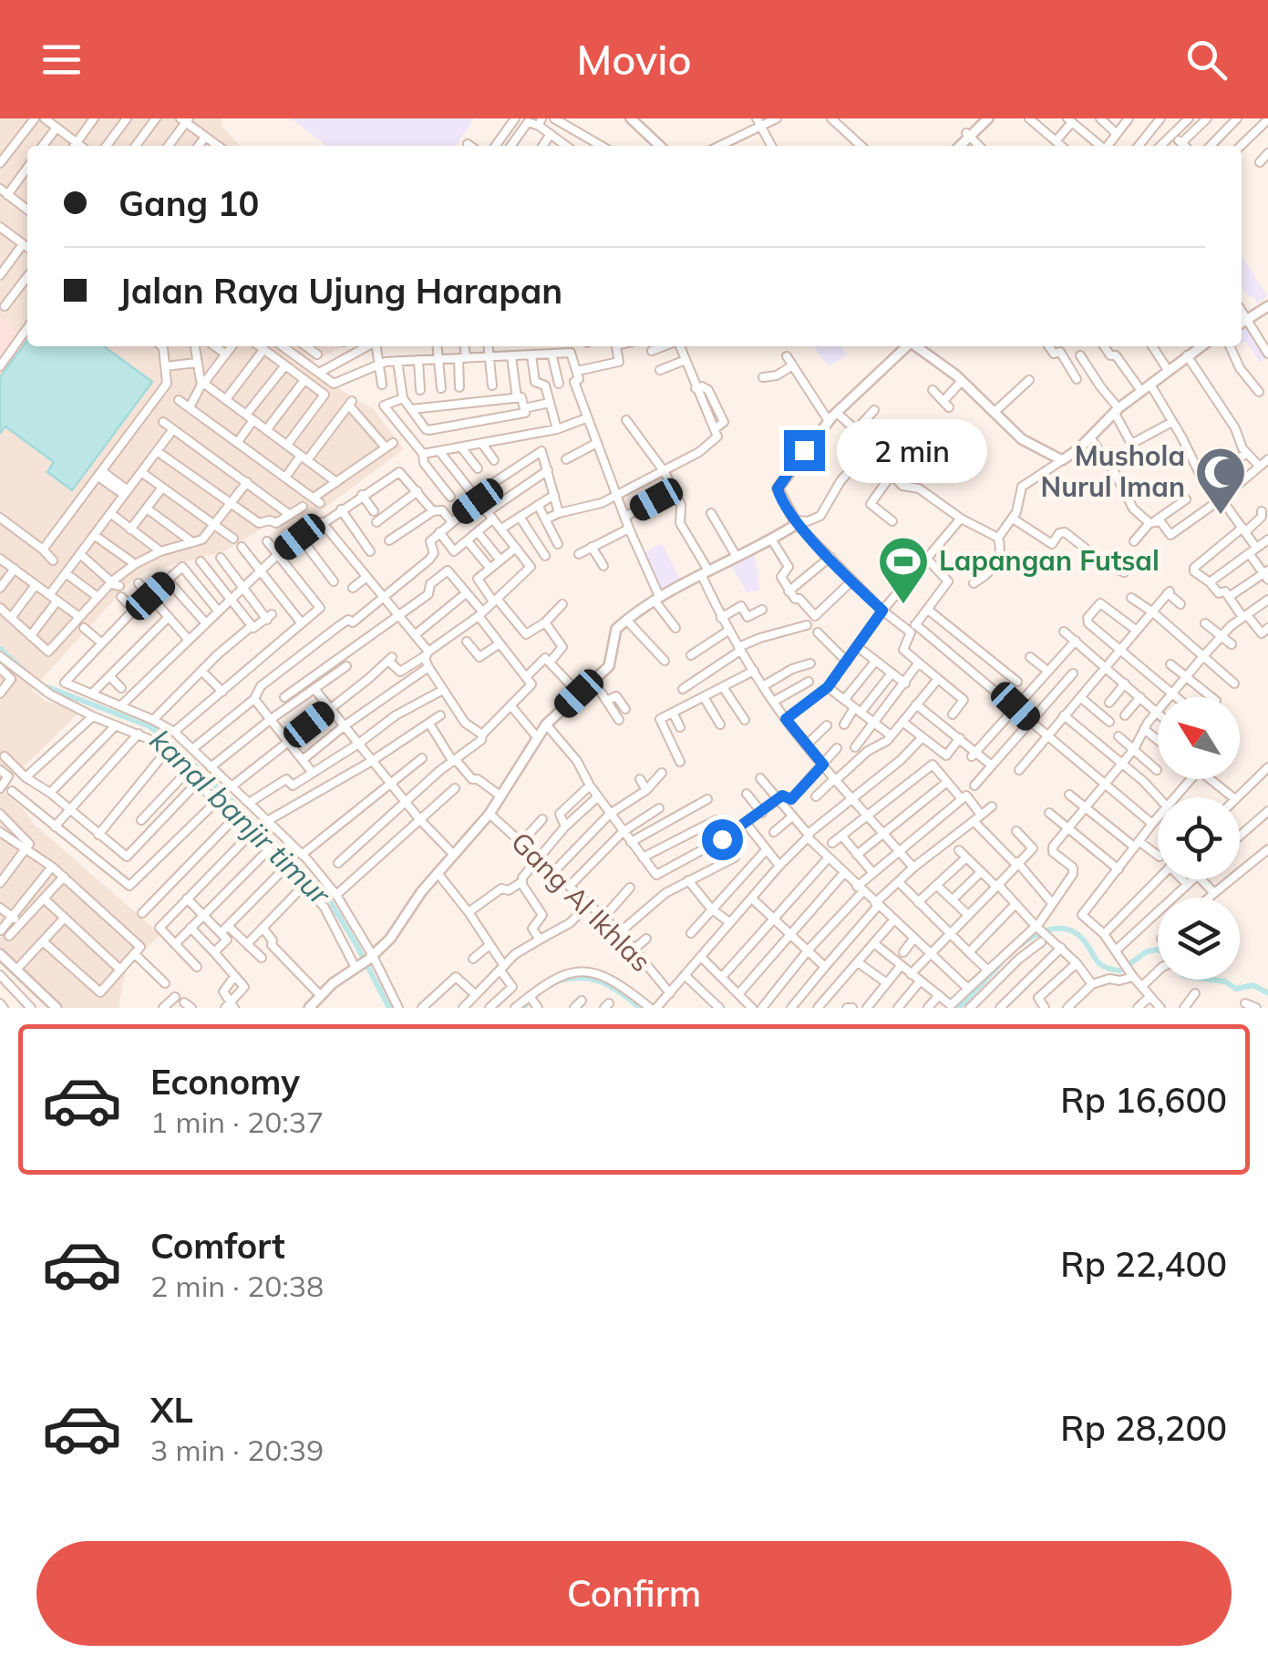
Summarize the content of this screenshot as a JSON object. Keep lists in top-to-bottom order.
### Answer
{
  "streets": {
    "street": ["Gang Al Ikhlas"]
  },
  "water": ["kanal banjir timur"],
  "places": {
    "mosque": ["Mushola Nurul Iman"],
    "sports": ["Lapangan Futsal"]
  },
  "north": "top left",
  "page": {
    "header": "Movio",
    "banner": ["Gang 10", "Jalan Raya Ujung Harapan"],
    "bubble": "2 min",
    "list": [
      {
        "name": "Economy",
        "note": "1 min · 20:37",
        "value": "Rp 16,600"
      },
      {
        "name": "Comfort",
        "note": "2 min · 20:38",
        "value": "Rp 22,400"
      },
      {
        "name": "XL",
        "note": "3 min · 20:39",
        "value": "Rp 28,200"
      }
    ],
    "buttons": "Confirm"
  }
}
